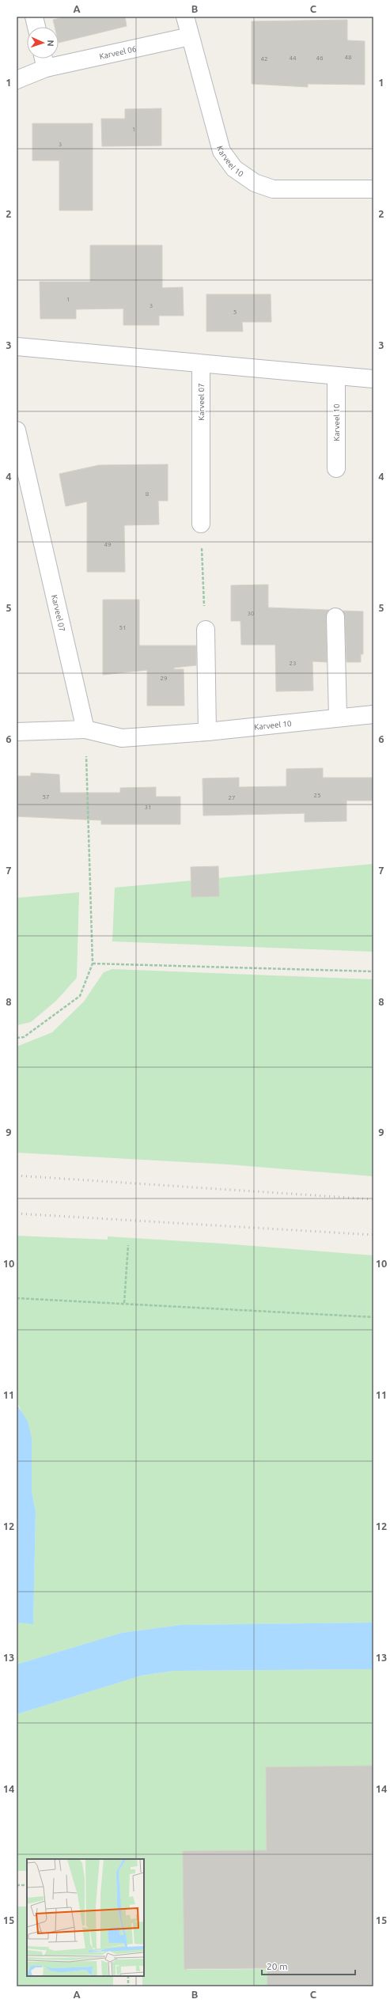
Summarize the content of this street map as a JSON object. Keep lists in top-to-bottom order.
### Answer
{
  "streets": {
    "street": ["Karveel 06", "Karveel 10", "Karveel 07"]
  },
  "crossings": [
    ["Karveel 06", "Karveel 10"],
    ["Karveel 10", "Karveel 07"]
  ],
  "house_numbers": [
    "48",
    "44",
    "46",
    "42",
    "1",
    "3",
    "1",
    "3",
    "5",
    "8",
    "49",
    "30",
    "51",
    "23",
    "29",
    "25",
    "57",
    "27",
    "31"
  ],
  "scale_bar": "20 m",
  "north": "right",
  "grid": {
    "columns": ["A", "B", "C"],
    "rows": [
      "1",
      "2",
      "3",
      "4",
      "5",
      "6",
      "7",
      "8",
      "9",
      "10",
      "11",
      "12",
      "13",
      "14",
      "15"
    ]
  }
}
